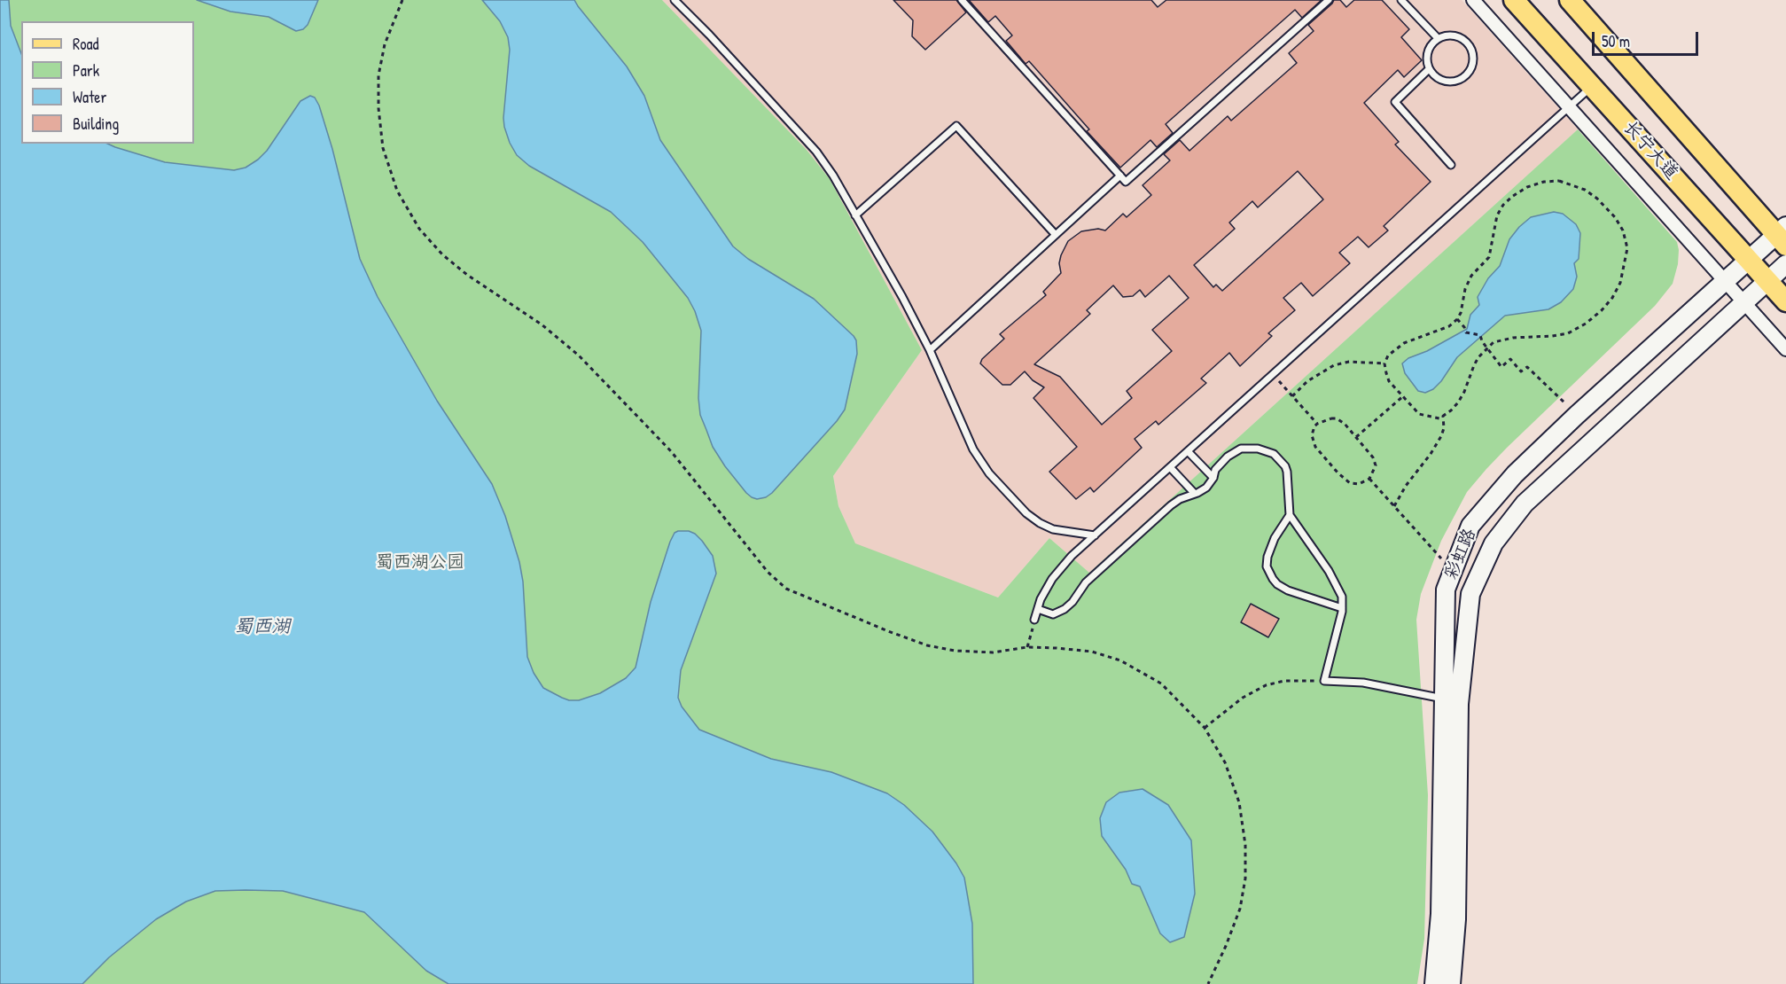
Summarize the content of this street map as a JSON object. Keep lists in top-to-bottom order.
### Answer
{
  "streets": {
    "main road": ["长宁大道", "彩虹路"]
  },
  "crossings": [
    ["长宁大道", "彩虹路"]
  ],
  "water": ["蜀西湖"],
  "parks": ["蜀西湖公园"],
  "legend": [
    "Road",
    "Park",
    "Water",
    "Building"
  ],
  "scale_bar": "50 m"
}
